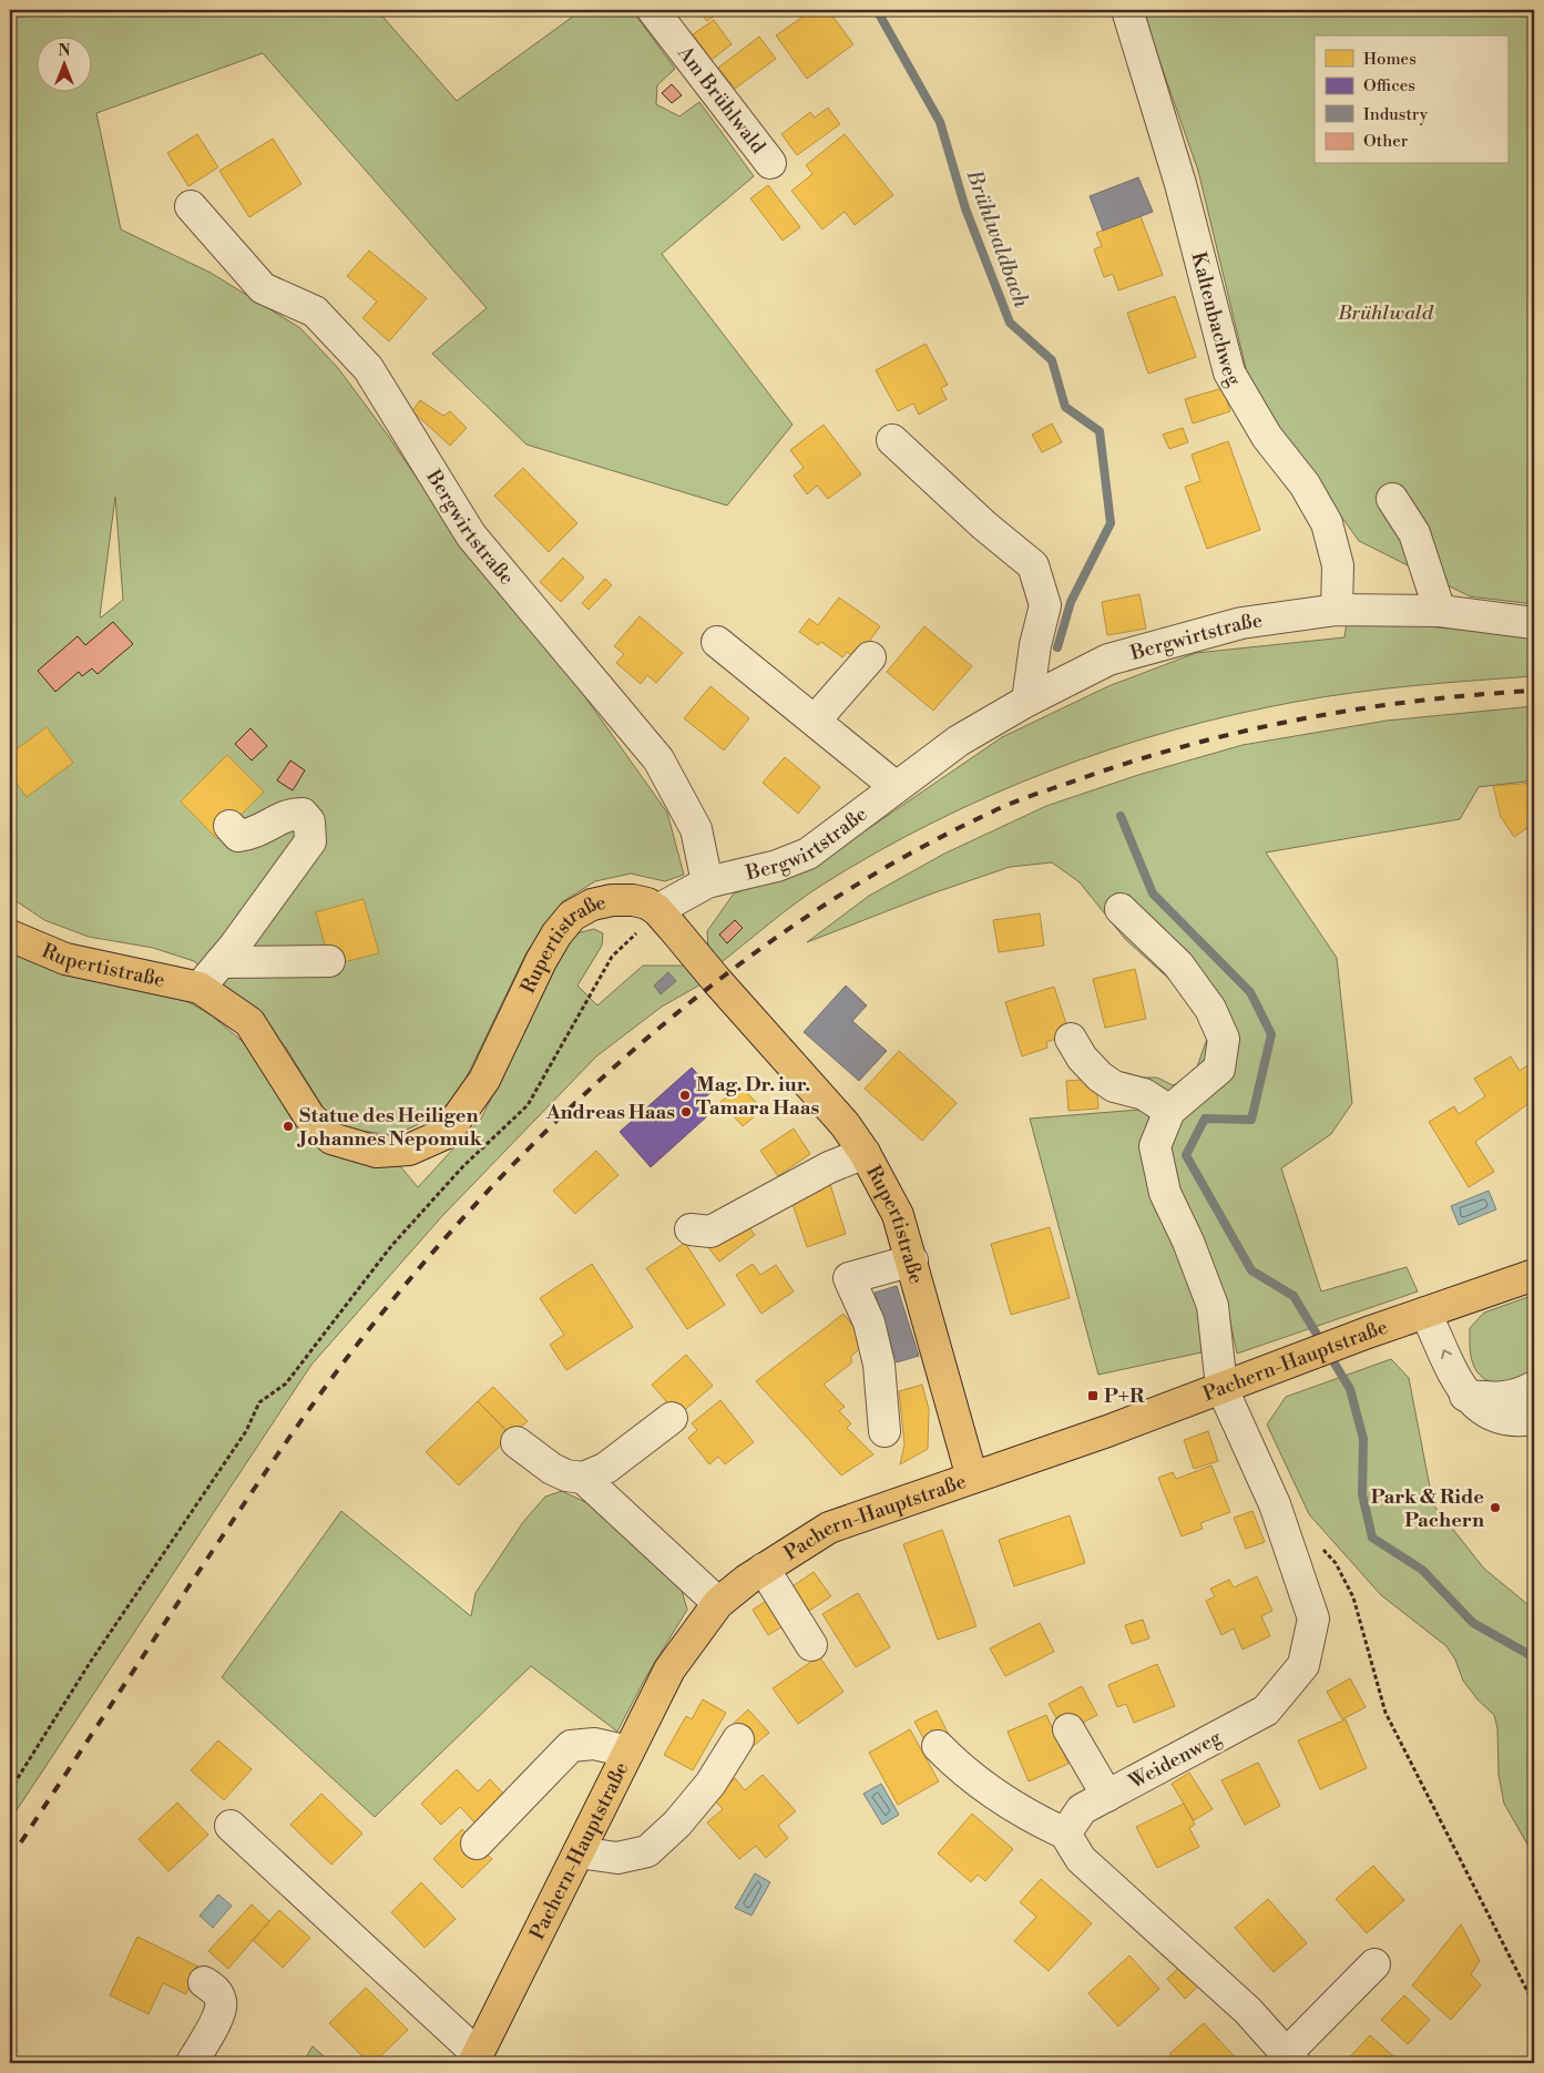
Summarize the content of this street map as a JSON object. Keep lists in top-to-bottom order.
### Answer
{
  "streets": {
    "main road": ["Rupertistraße", "Pachern-Hauptstraße"],
    "street": [
      "Am Brühlwald",
      "Kaltenbachweg",
      "Bergwirtstraße",
      "Weidenweg"
    ]
  },
  "crossings": [
    ["Kaltenbachweg", "Bergwirtstraße"],
    ["Bergwirtstraße", "Rupertistraße"],
    ["Rupertistraße", "Pachern-Hauptstraße"],
    ["Pachern-Hauptstraße", "Weidenweg"]
  ],
  "water": ["Brühlwaldbach"],
  "parks": ["Brühlwald"],
  "places": {
    "other": [
      "Mag. Dr. iur. Tamara Haas",
      "Andreas Haas",
      "Statue des Heiligen Johannes Nepomuk",
      "Park & Ride Pachern"
    ],
    "transit": ["P+R"]
  },
  "legend": [
    "Homes",
    "Offices",
    "Industry",
    "Other"
  ],
  "north": "top"
}
